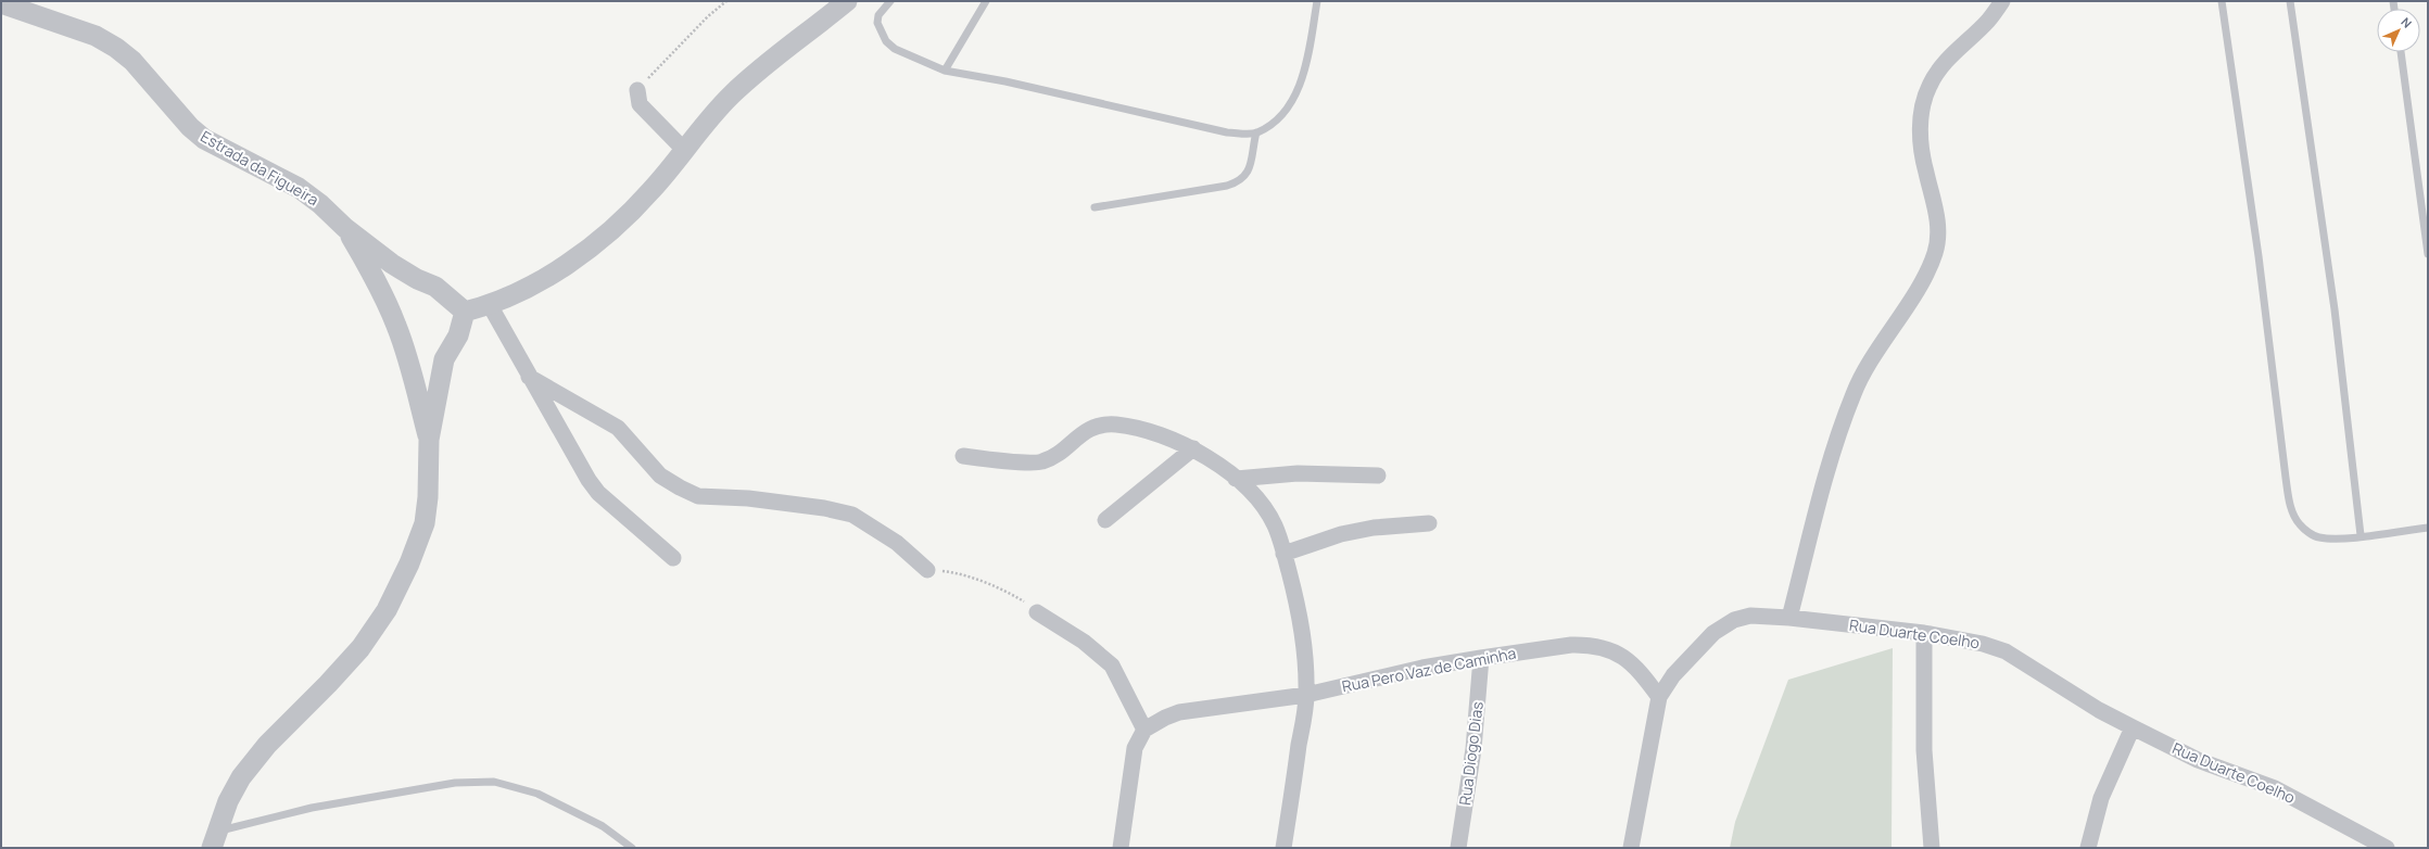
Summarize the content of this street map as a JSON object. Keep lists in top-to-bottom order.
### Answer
{
  "streets": {
    "street": [
      "Estrada da Figueira",
      "Rua Duarte Coelho",
      "Rua Pero Vaz de Caminha",
      "Rua Diogo Dias"
    ]
  },
  "crossings": [
    ["Rua Duarte Coelho", "Rua Pero Vaz de Caminha"],
    ["Rua Pero Vaz de Caminha", "Rua Diogo Dias"]
  ],
  "north": "top right"
}
